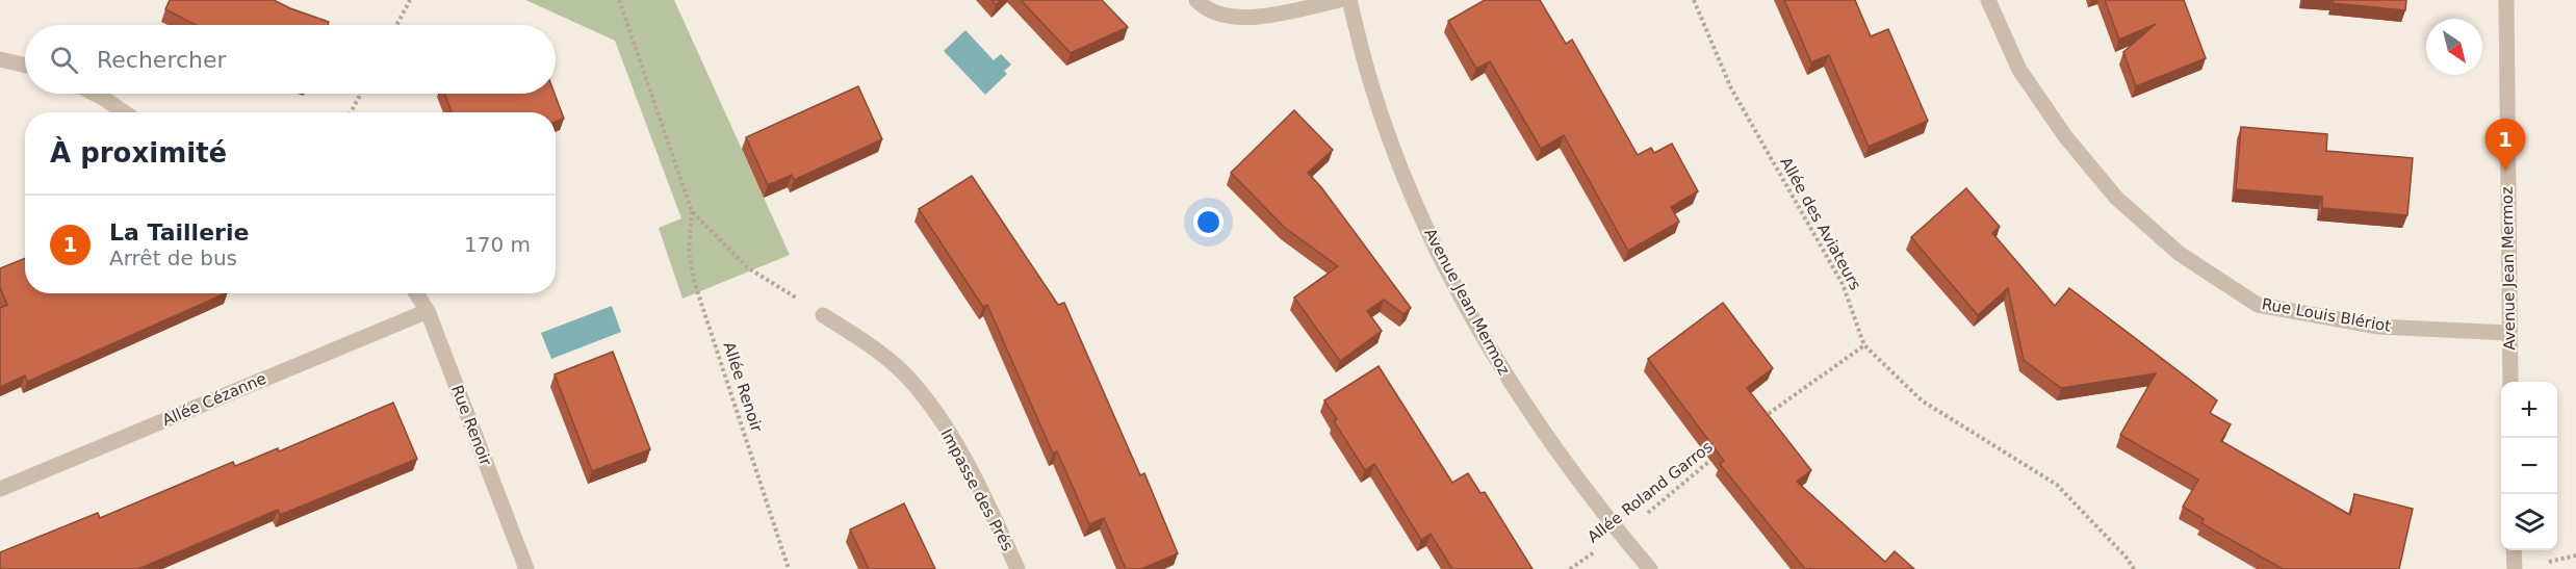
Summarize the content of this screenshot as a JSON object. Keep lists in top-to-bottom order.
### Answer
{
  "streets": {
    "street": [
      "Avenue Jean Mermoz",
      "Rue Louis Blériot",
      "Allée Cézanne",
      "Rue Renoir",
      "Impasse des Prés"
    ],
    "path": ["Allée des Aviateurs", "Allée Renoir", "Allée Roland Garros"]
  },
  "crossings": [
    ["Avenue Jean Mermoz", "Rue Louis Blériot"],
    ["Avenue Jean Mermoz", "Allée Roland Garros"],
    ["Allée Cézanne", "Rue Renoir"]
  ],
  "north": "bottom right",
  "page": {
    "search": "Rechercher",
    "heading": "À proximité",
    "pins": "1",
    "list": [
      {
        "mark": "1",
        "name": "La Taillerie",
        "note": "Arrêt de bus",
        "value": "170 m"
      }
    ],
    "map_buttons": ["+", "−"]
  }
}
